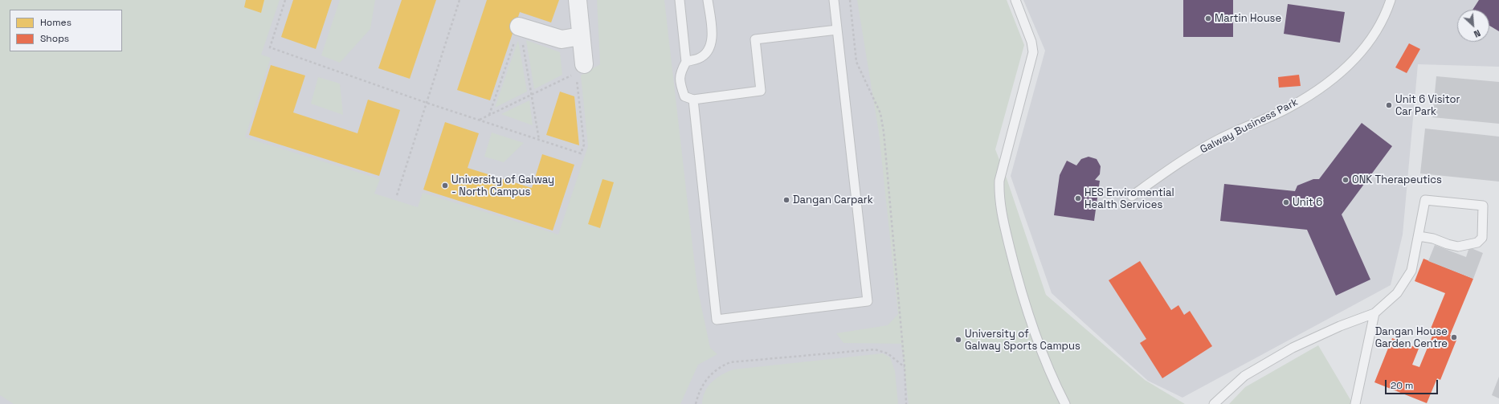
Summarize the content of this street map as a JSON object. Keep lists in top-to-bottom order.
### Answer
{
  "streets": {
    "lane": ["Galway Business Park"]
  },
  "places": [
    "Martin House",
    "Unit 6 Visitor Car Park",
    "ONK Therapeutics",
    "University of Galway - North Campus",
    "HES Enviromential Health Services",
    "Dangan Carpark",
    "Unit 6",
    "Dangan House Garden Centre",
    "University of Galway Sports Campus"
  ],
  "legend": ["Homes", "Shops"],
  "scale_bar": "20 m",
  "north": "bottom right"
}
